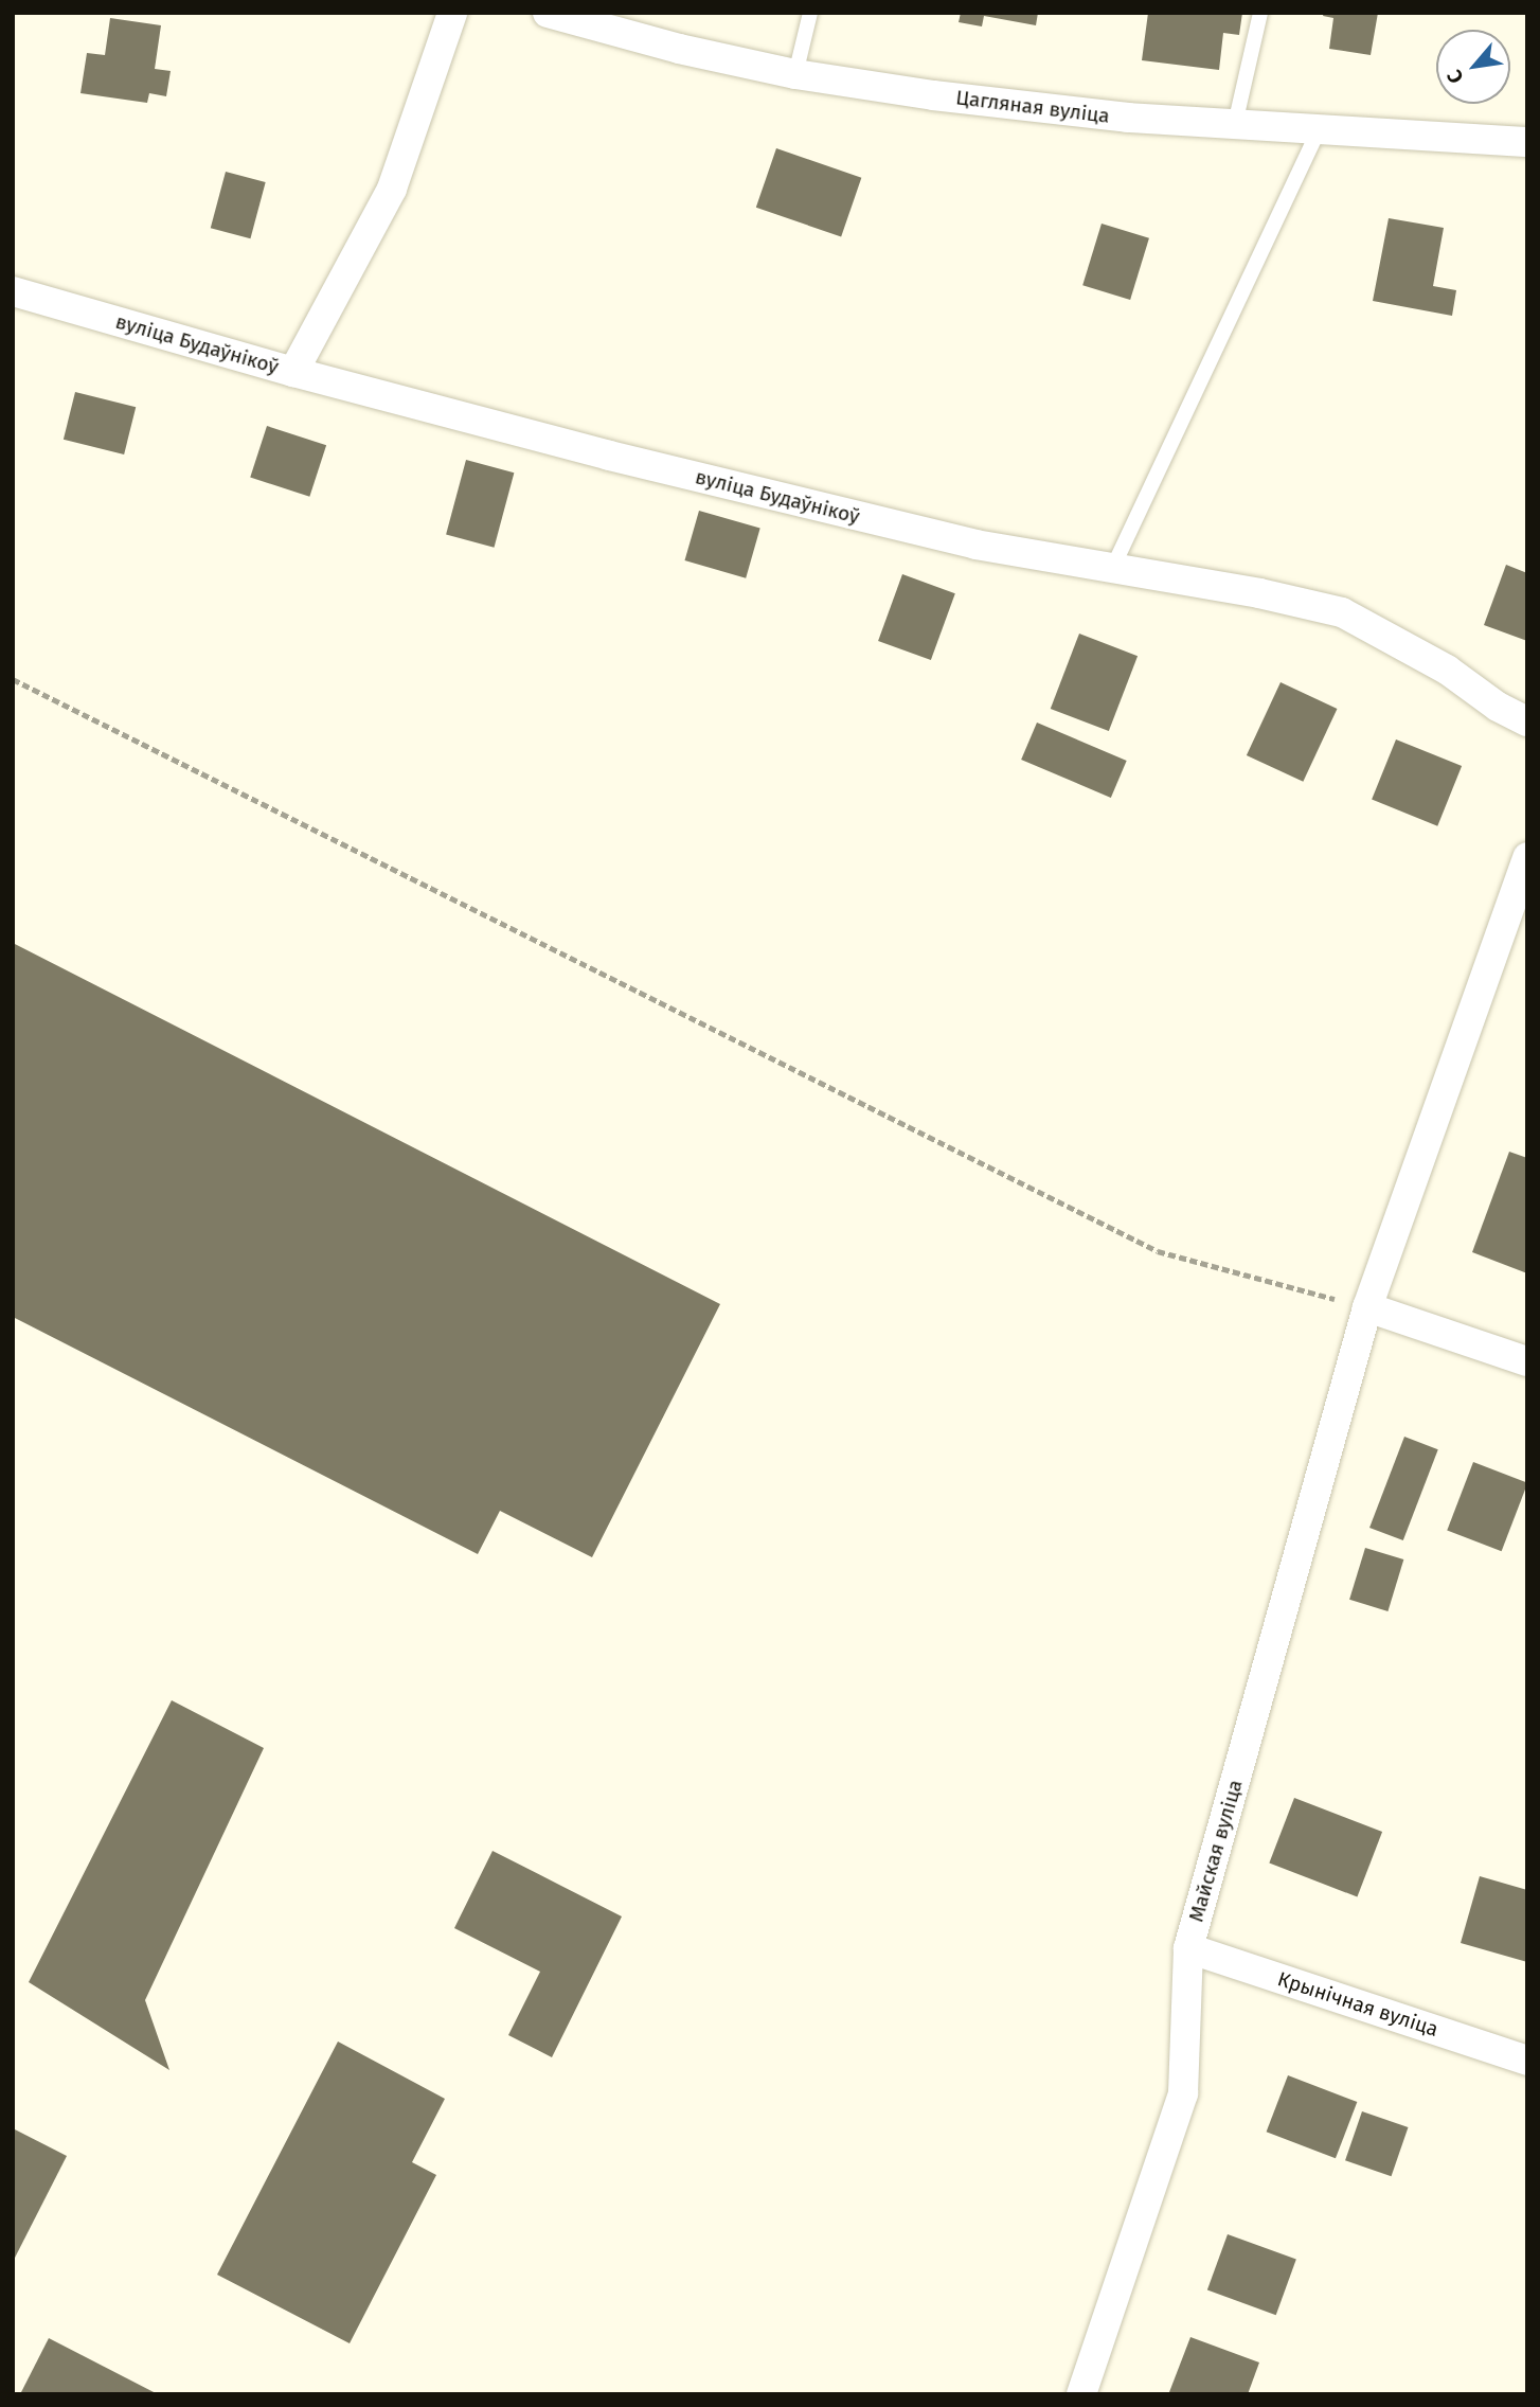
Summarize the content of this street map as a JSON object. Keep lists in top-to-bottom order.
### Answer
{
  "streets": {
    "street": [
      "Цагляная вуліца",
      "вуліца Будаўнікоў",
      "Майская вуліца",
      "Крынічная вуліца"
    ]
  },
  "crossings": [
    ["Майская вуліца", "Крынічная вуліца"]
  ],
  "north": "bottom left"
}
